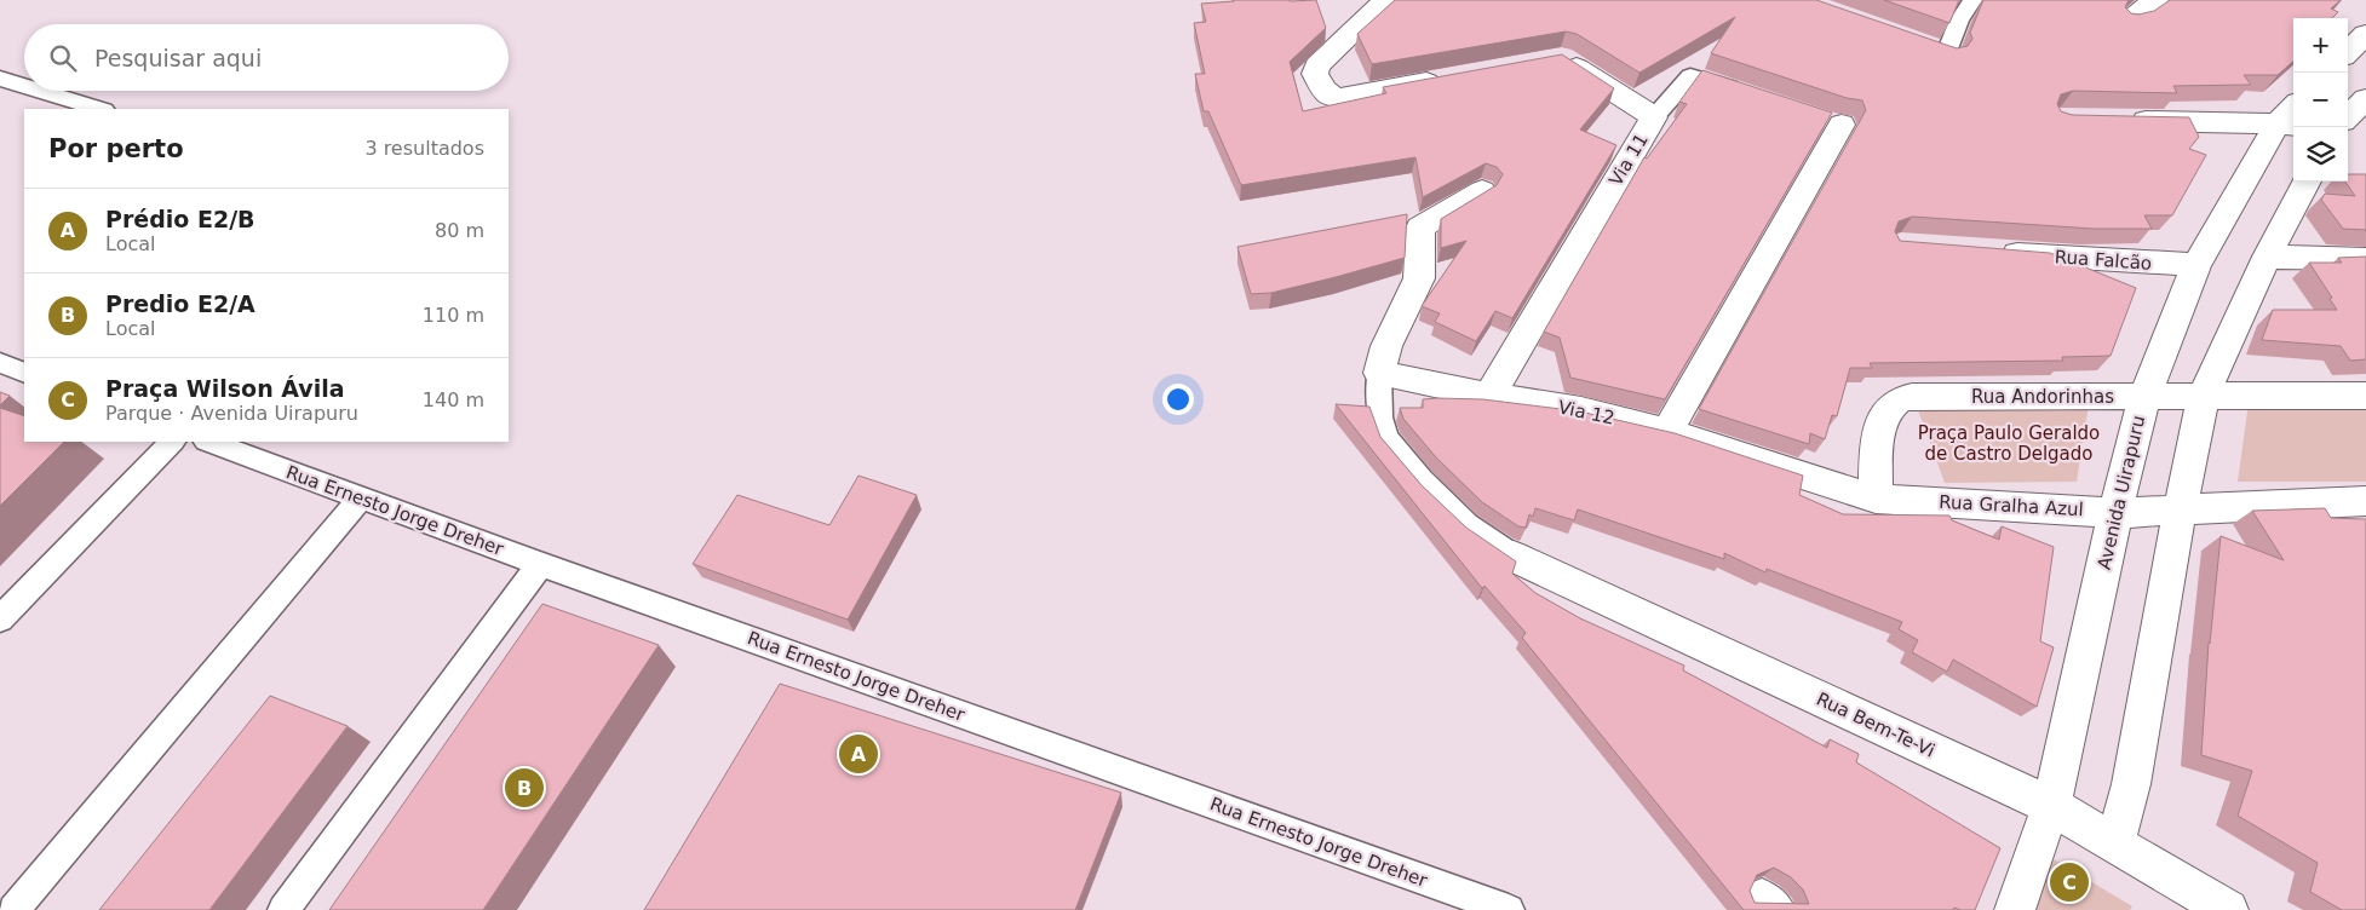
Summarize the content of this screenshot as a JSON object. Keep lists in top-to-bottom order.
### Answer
{
  "streets": {
    "street": [
      "Via 11",
      "Rua Falcão",
      "Rua Andorinhas",
      "Via 12",
      "Avenida Uirapuru",
      "Rua Gralha Azul",
      "Rua Bem-Te-Vi"
    ],
    "lane": ["Rua Ernesto Jorge Dreher"]
  },
  "crossings": [
    ["Via 11", "Via 12"],
    ["Rua Falcão", "Avenida Uirapuru"],
    ["Rua Andorinhas", "Avenida Uirapuru"],
    ["Rua Andorinhas", "Rua Gralha Azul"],
    ["Via 12", "Rua Gralha Azul"],
    ["Avenida Uirapuru", "Rua Gralha Azul"],
    ["Avenida Uirapuru", "Rua Bem-Te-Vi"]
  ],
  "parks": ["Praça Paulo Geraldo de Castro Delgado"],
  "page": {
    "map_buttons": ["+", "−"],
    "search": "Pesquisar aqui",
    "heading": ["Por perto", "3 resultados"],
    "list": [
      {
        "mark": "A",
        "name": "Prédio E2/B",
        "note": "Local",
        "value": "80 m"
      },
      {
        "mark": "B",
        "name": "Predio E2/A",
        "note": "Local",
        "value": "110 m"
      },
      {
        "mark": "C",
        "name": "Praça Wilson Ávila",
        "note": "Parque · Avenida Uirapuru",
        "value": "140 m"
      }
    ],
    "pins": ["A", "B", "C"]
  }
}
